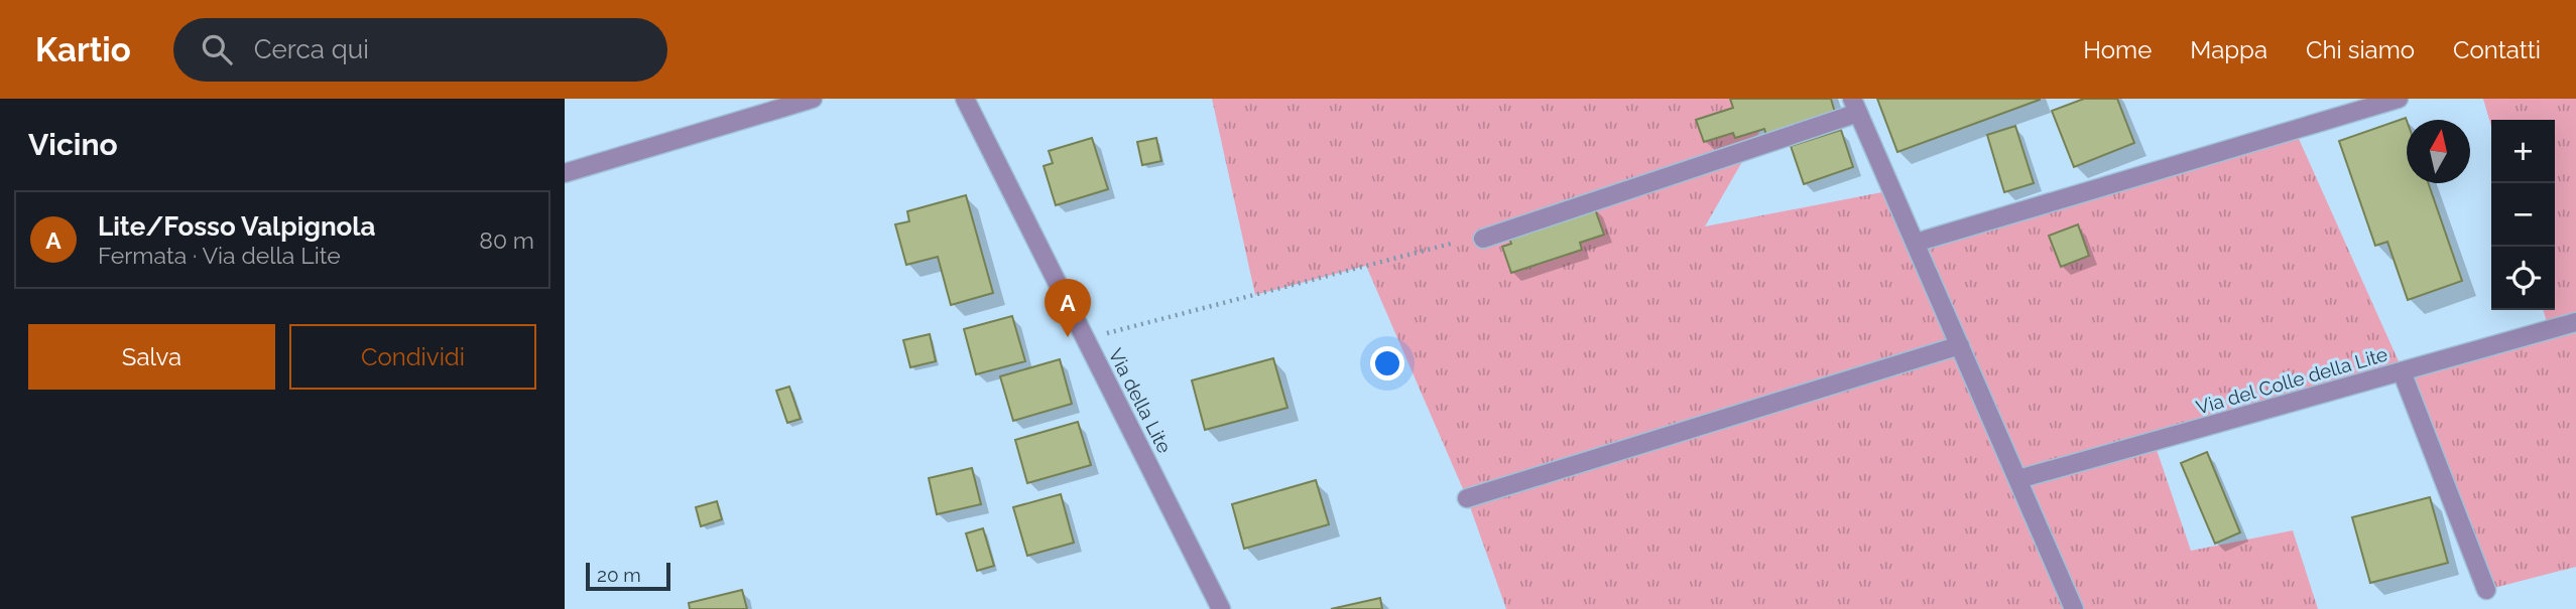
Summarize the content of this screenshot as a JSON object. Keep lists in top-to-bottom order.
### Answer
{
  "streets": {
    "street": ["Via del Colle della Lite", "Via della Lite"]
  },
  "scale_bar": "20 m",
  "north": "top",
  "page": {
    "header": "Kartio",
    "search": "Cerca qui",
    "nav": [
      "Home",
      "Mappa",
      "Chi siamo",
      "Contatti"
    ],
    "heading": "Vicino",
    "map_buttons": ["+", "−"],
    "list": [
      {
        "mark": "A",
        "name": "Lite/Fosso Valpignola",
        "note": "Fermata · Via della Lite",
        "value": "80 m"
      }
    ],
    "pins": "A",
    "buttons": ["Salva", "Condividi"],
    "scale": "20 m"
  }
}
